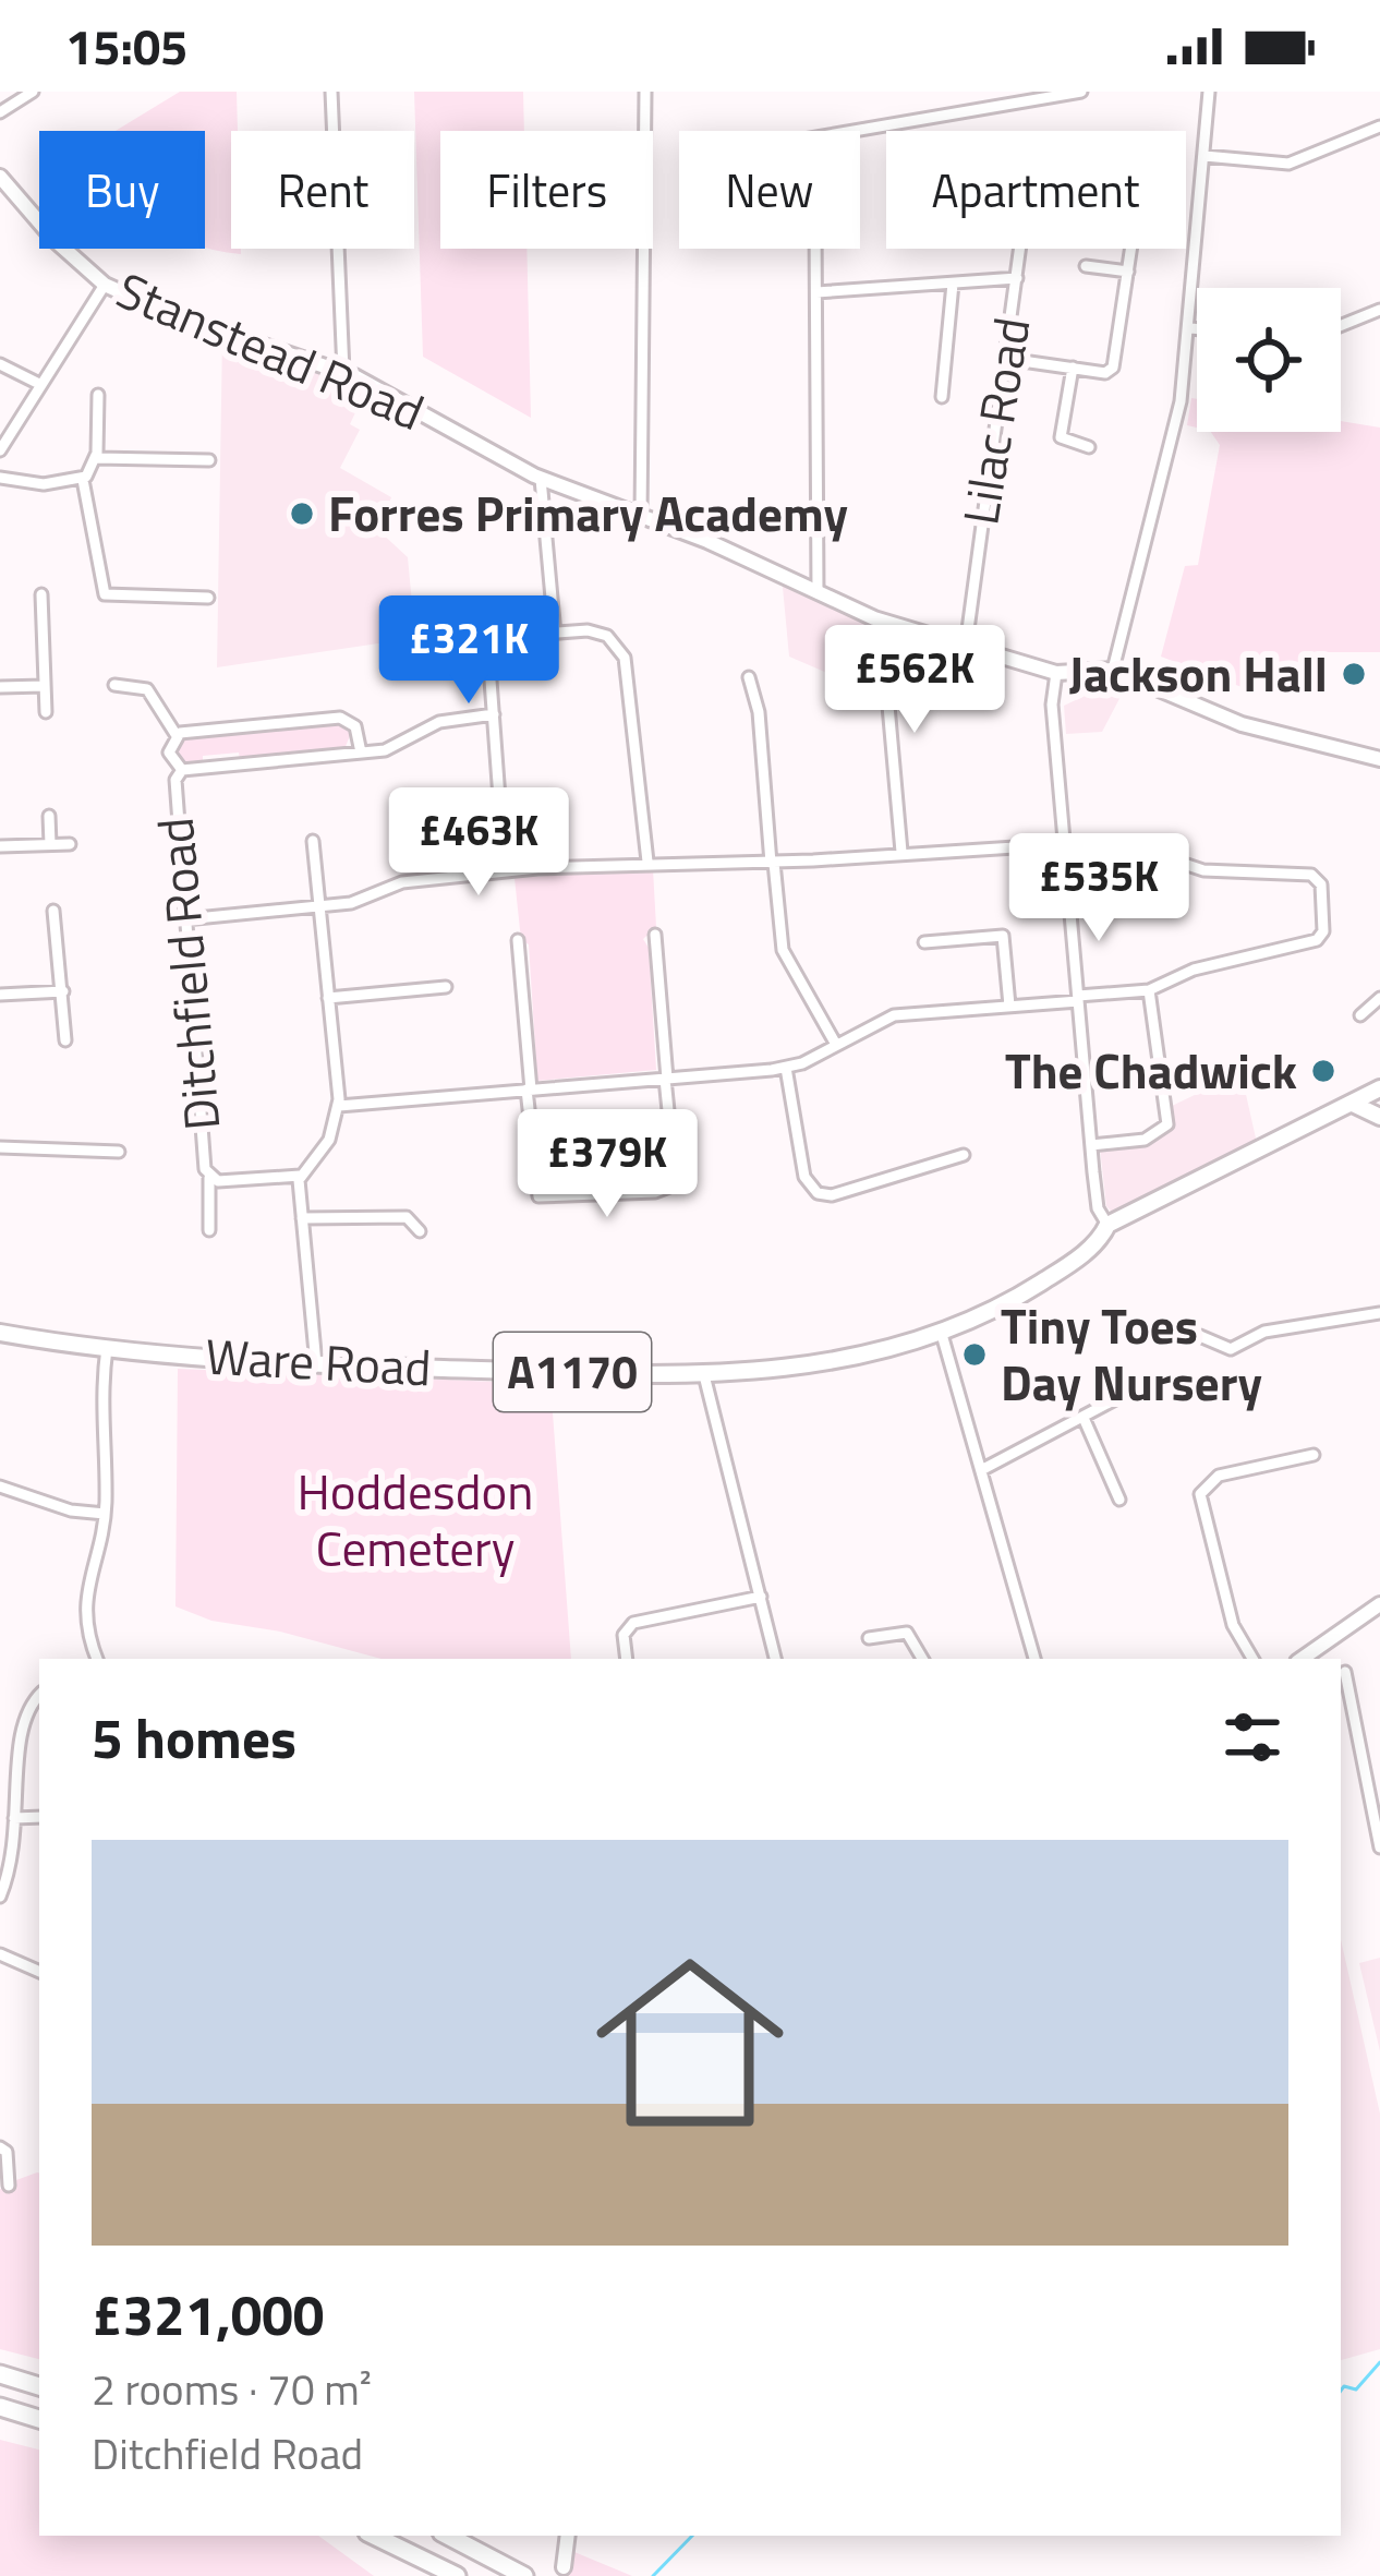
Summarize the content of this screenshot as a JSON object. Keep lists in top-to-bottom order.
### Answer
{
  "streets": {
    "main road": ["Ware Road", "A1170"],
    "street": ["Stanstead Road", "Lilac Road", "Ditchfield Road"]
  },
  "crossings": [
    ["Stanstead Road", "Lilac Road"]
  ],
  "parks": ["Hoddesdon Cemetery"],
  "places": [
    "Forres Primary Academy",
    "Jackson Hall",
    "The Chadwick",
    "Tiny Toes Day Nursery"
  ],
  "page": {
    "status": "15:05",
    "chip": [
      "Buy",
      "Rent",
      "Filters",
      "New",
      "Apartment"
    ],
    "price": [
      "£321K",
      "£562K",
      "£463K",
      "£535K",
      "£379K"
    ],
    "heading": "5 homes",
    "list": [
      {
        "name": "£321,000",
        "note": "2 rooms · 70 m² · Ditchfield Road"
      }
    ]
  }
}
